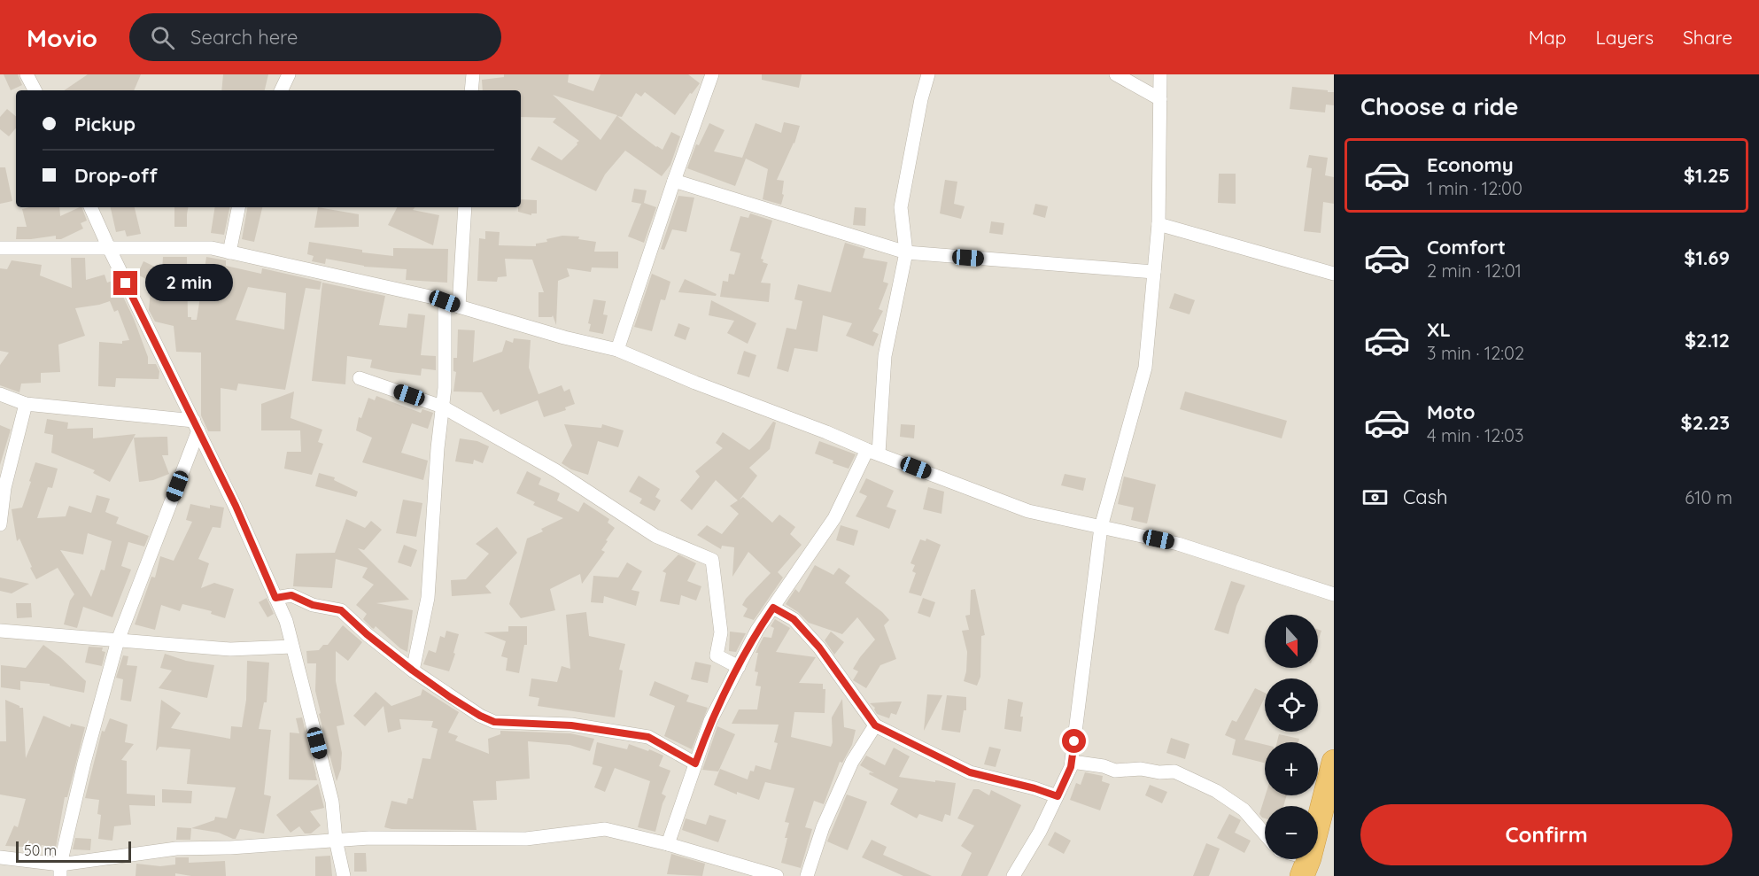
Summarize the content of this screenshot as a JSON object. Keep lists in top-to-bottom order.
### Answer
{
  "scale_bar": "50 m",
  "north": "bottom",
  "page": {
    "header": "Movio",
    "search": "Search here",
    "nav": ["Map", "Layers", "Share"],
    "heading": "Choose a ride",
    "banner": ["Pickup", "Drop-off"],
    "list": [
      {
        "name": "Economy",
        "note": "1 min · 12:00",
        "value": "$1.25"
      },
      {
        "name": "Comfort",
        "note": "2 min · 12:01",
        "value": "$1.69"
      },
      {
        "name": "XL",
        "note": "3 min · 12:02",
        "value": "$2.12"
      },
      {
        "name": "Moto",
        "note": "4 min · 12:03",
        "value": "$2.23"
      }
    ],
    "bubble": "2 min",
    "pay": ["Cash", "610 m"],
    "map_buttons": ["+", "−"],
    "buttons": "Confirm",
    "scale": "50 m"
  }
}
